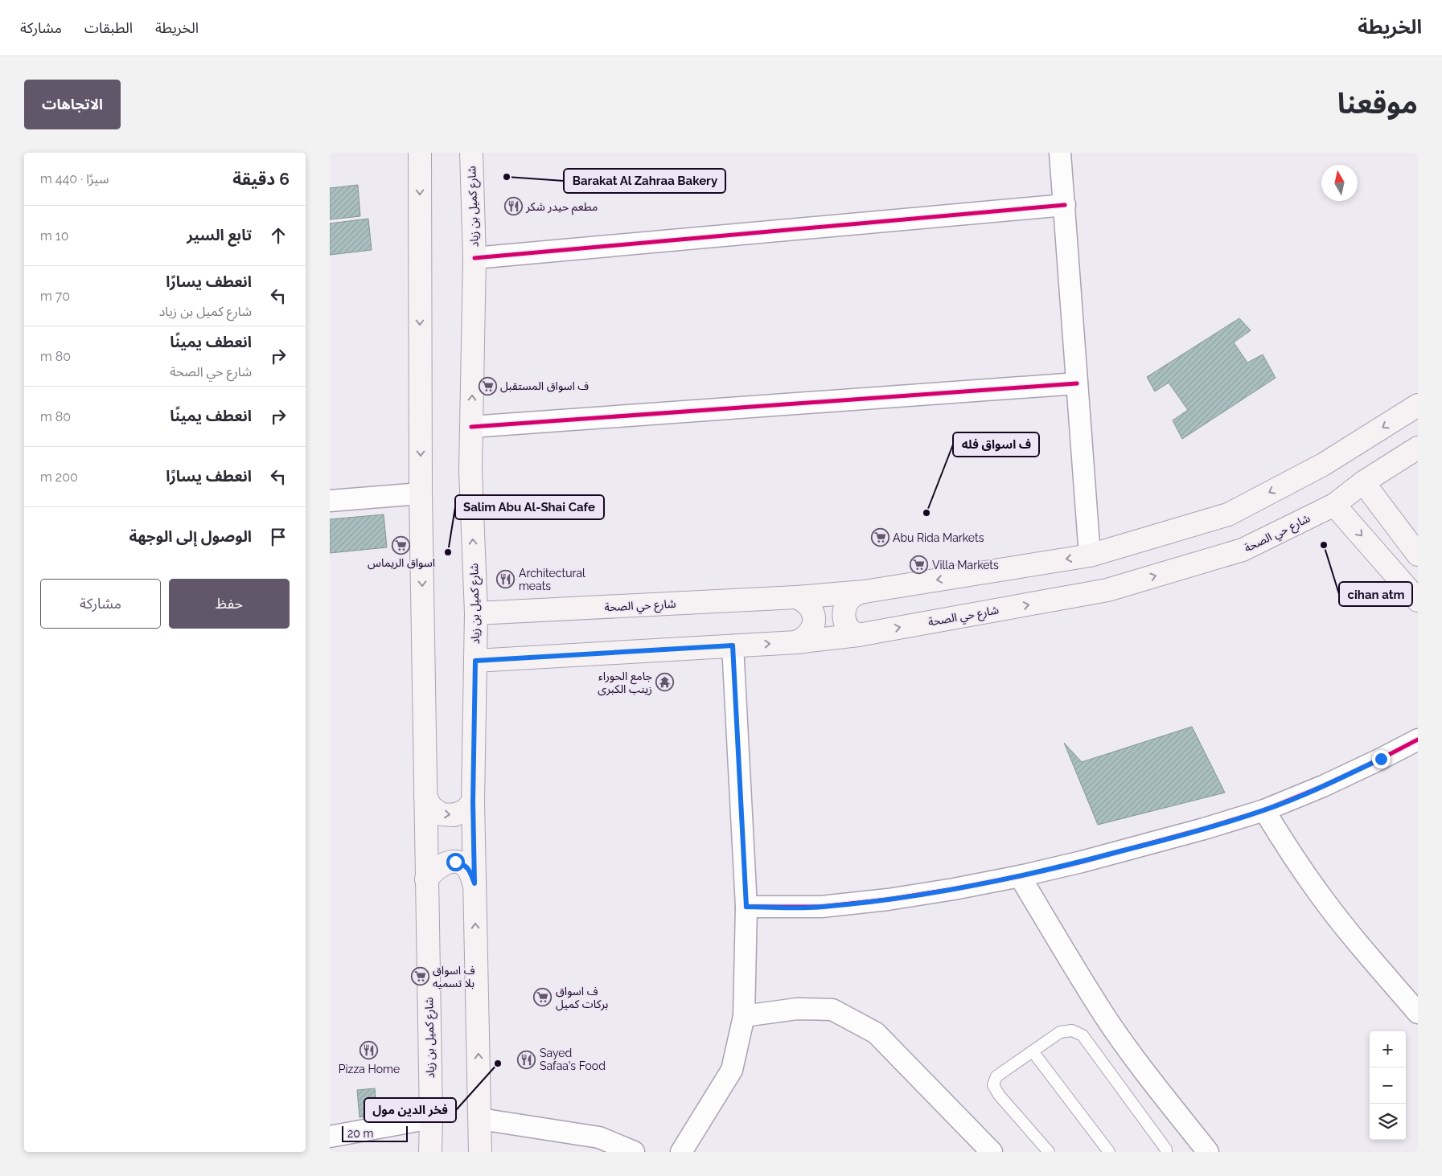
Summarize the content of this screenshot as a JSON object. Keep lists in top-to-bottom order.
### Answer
{
  "streets": {
    "main road": ["شارع كميل بن زياد", "شارع حي الصحة"]
  },
  "crossings": [
    ["شارع كميل بن زياد", "شارع حي الصحة"]
  ],
  "places": {
    "other": [
      "Barakat Al Zahraa Bakery",
      "ف اسواق فله",
      "cihan atm",
      "Salim Abu Al-Shai Cafe",
      "فخر الدين مول"
    ],
    "restaurant": [
      "مطعم حيدر شكر",
      "Architectural meats",
      "Pizza Home",
      "Sayed Safaa's Food"
    ],
    "supermarket": [
      "ف اسواق المستقبل",
      "Abu Rida Markets",
      "اسواق الريماس",
      "Villa Markets",
      "ف اسواق بلا تسميه",
      "ف اسواق بركات كميل"
    ],
    "temple": ["جامع الحوراء زينب الكبرى"]
  },
  "scale_bar": "20 m",
  "north": "top",
  "page": {
    "header": "الخريطة",
    "nav": ["الخريطة", "الطبقات", "مشاركة"],
    "title": "موقعنا",
    "buttons": [
      "الاتجاهات",
      ["حفظ", "مشاركة"]
    ],
    "heading": ["6 دقيقة", "سيرًا · 440 m"],
    "list": [
      ["تابع السير", "10 m"],
      ["انعطف يسارًا", "شارع كميل بن زياد", "70 m"],
      ["انعطف يمينًا", "شارع حي الصحة", "80 m"],
      ["انعطف يمينًا", "80 m"],
      ["انعطف يسارًا", "200 m"],
      "الوصول إلى الوجهة"
    ],
    "map_buttons": ["+", "−"],
    "scale": "20 m"
  }
}
